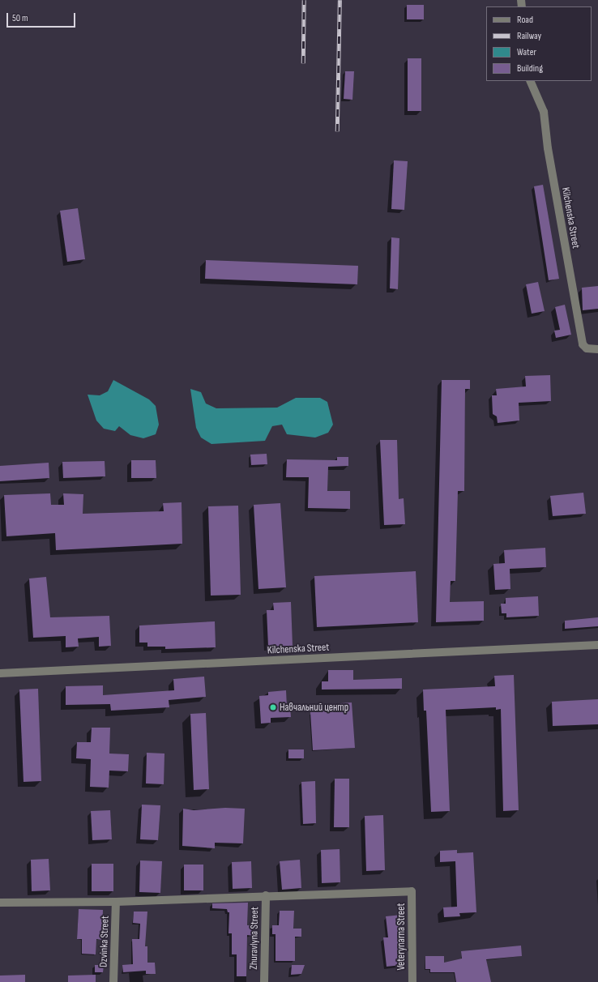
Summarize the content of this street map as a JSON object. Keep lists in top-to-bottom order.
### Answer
{
  "streets": {
    "street": [
      "Kilchenska Street",
      "Veterynarna Street",
      "Zhuravlyna Street",
      "Dzvinka Street"
    ]
  },
  "crossings": [
    ["Veterynarna Street", "Zhuravlyna Street"]
  ],
  "places": ["Навчальний центр"],
  "legend": [
    "Road",
    "Railway",
    "Water",
    "Building"
  ],
  "scale_bar": "50 m"
}
